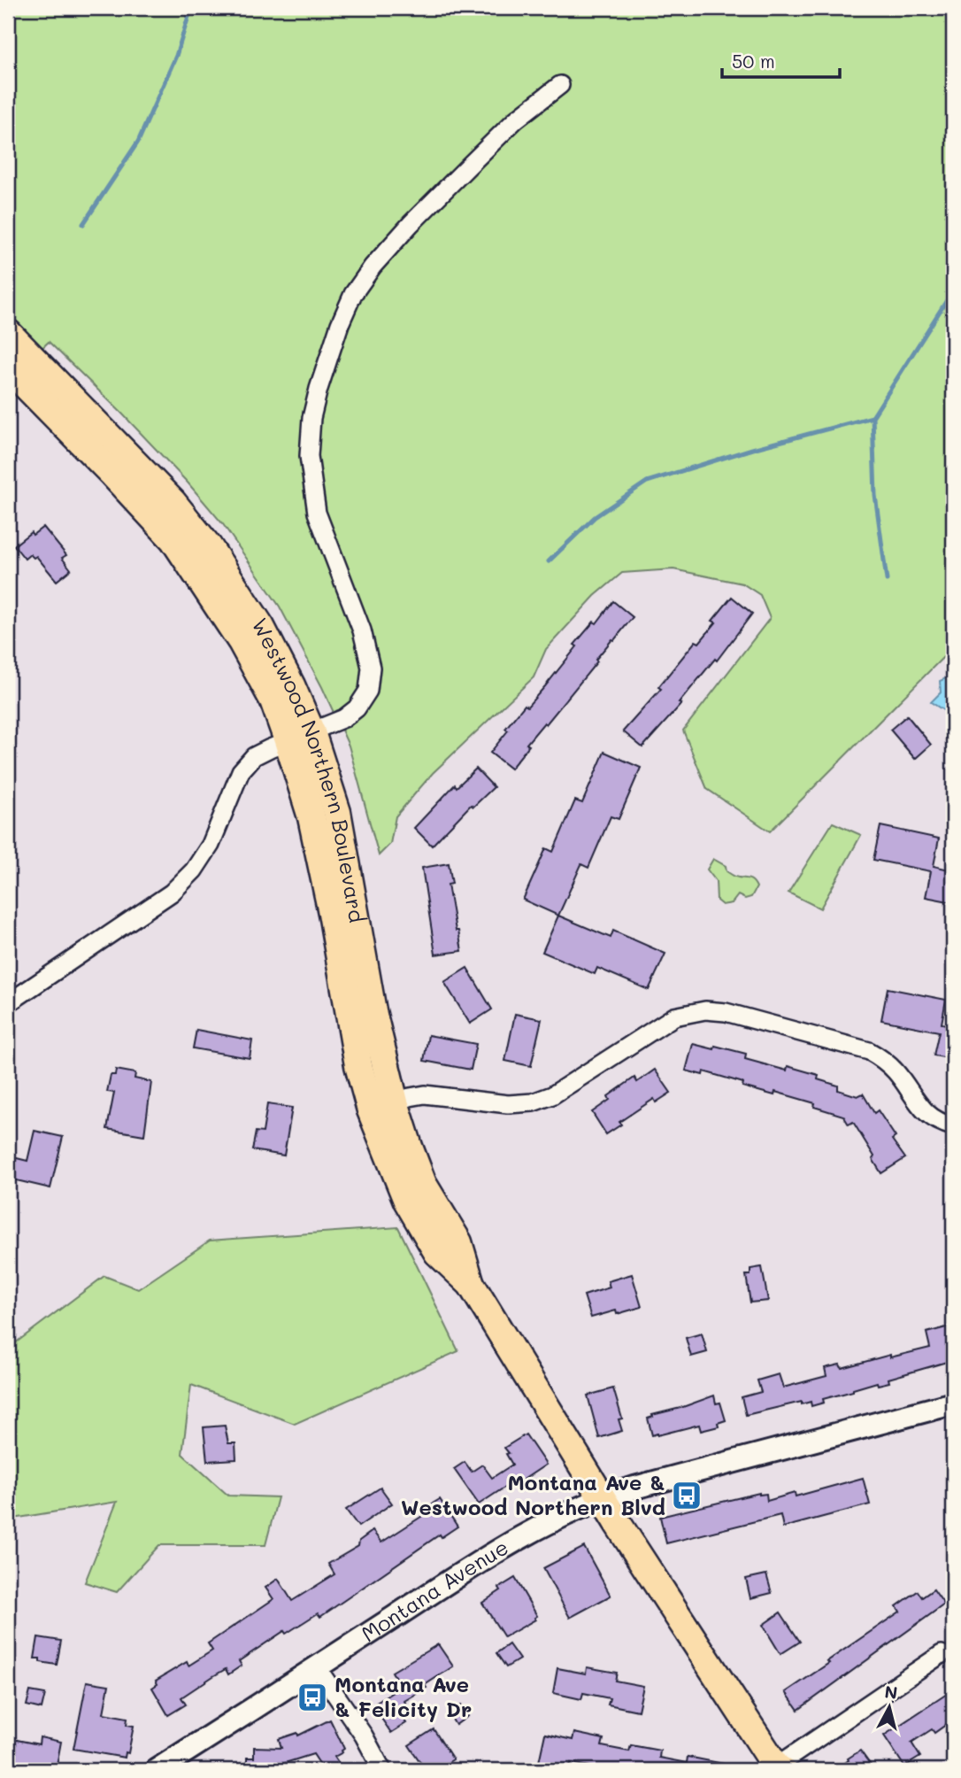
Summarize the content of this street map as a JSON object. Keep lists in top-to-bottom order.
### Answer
{
  "streets": {
    "main road": ["Westwood Northern Boulevard"],
    "street": ["Montana Avenue"]
  },
  "crossings": [
    ["Westwood Northern Boulevard", "Montana Avenue"]
  ],
  "places": {
    "bus stop": ["Montana Ave & Westwood Northern Blvd", "Montana Ave & Felicity Dr"]
  },
  "scale_bar": "50 m",
  "north": "top"
}
